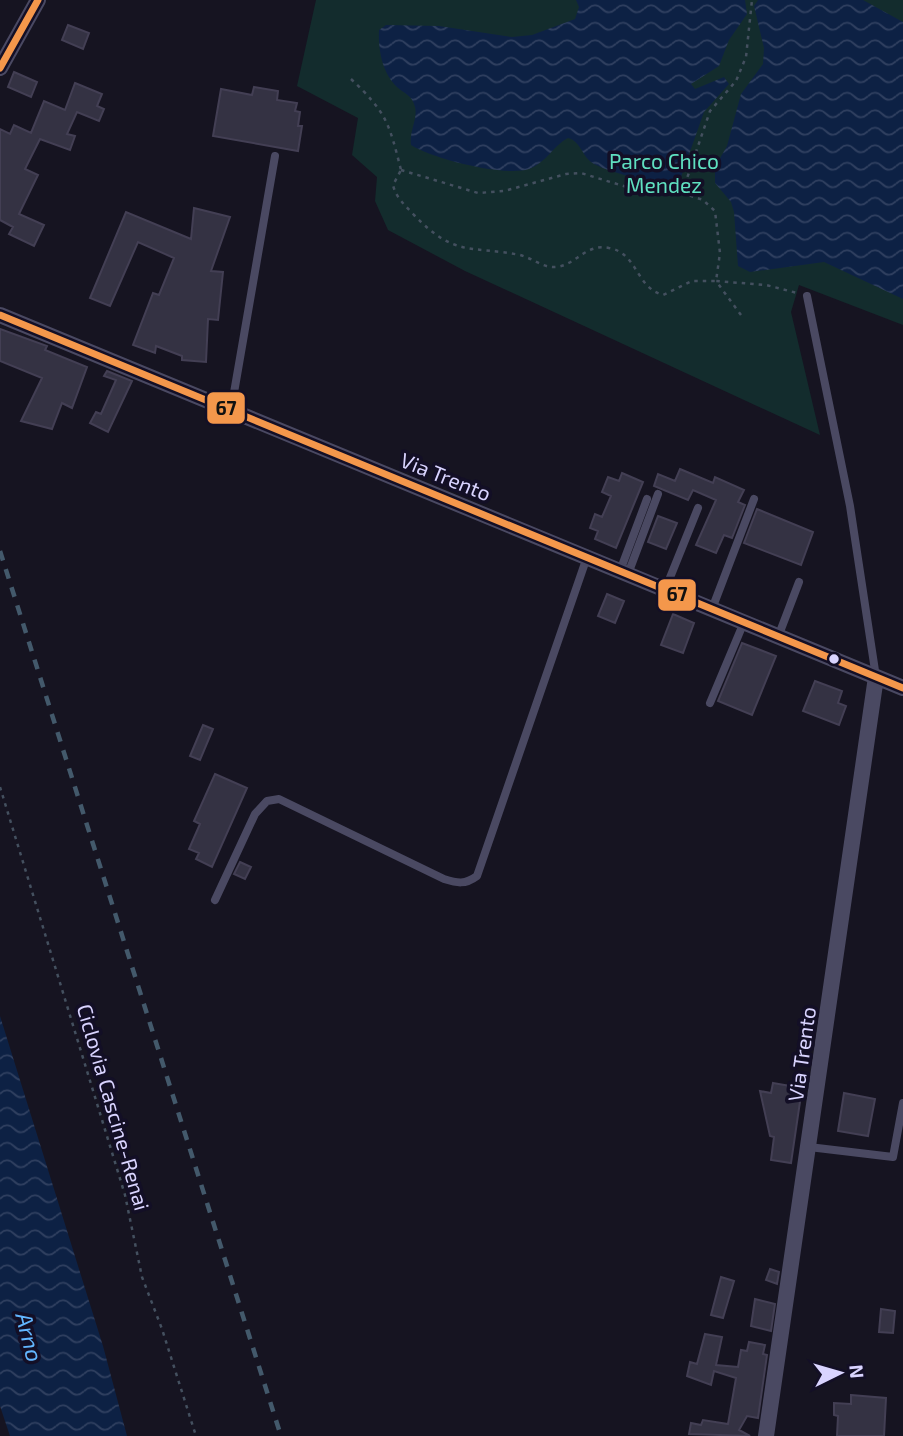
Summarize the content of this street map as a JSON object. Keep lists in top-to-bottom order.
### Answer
{
  "streets": {
    "street": ["Via Trento"],
    "path": ["Ciclovia Cascine-Renai"]
  },
  "water": ["Arno"],
  "parks": ["Parco Chico Mendez"],
  "lines": ["transit line 67"],
  "north": "right"
}
